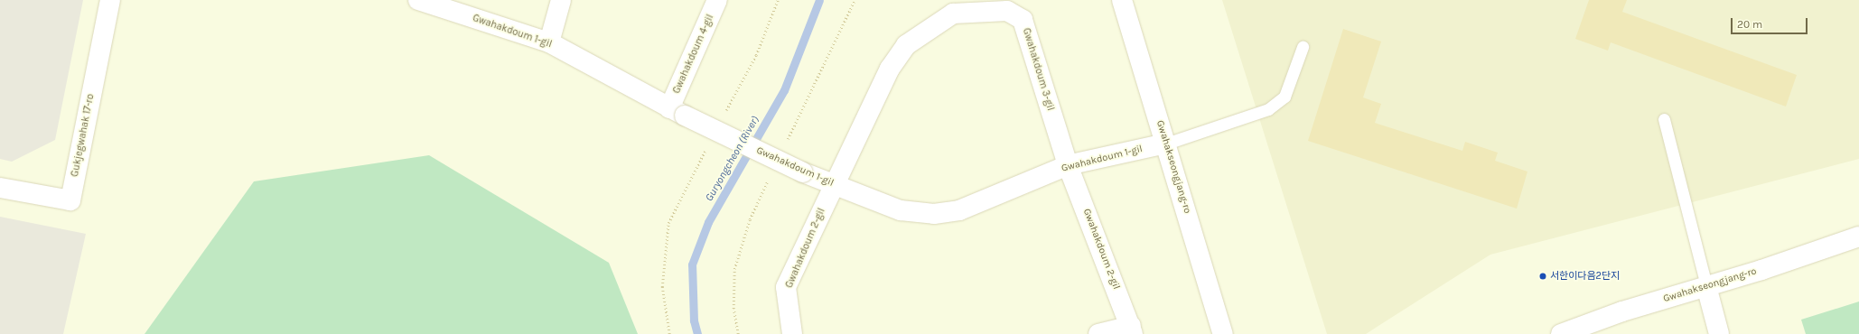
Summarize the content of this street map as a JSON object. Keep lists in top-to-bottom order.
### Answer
{
  "streets": {
    "street": [
      "Gwahakdoum 1-gil",
      "Gwahakdoum 4-gil",
      "Gwahakdoum 3-gil",
      "Gukjegwahak 17-ro",
      "Gwahakseongjang-ro",
      "Gwahakdoum 2-gil"
    ]
  },
  "crossings": [
    ["Gwahakdoum 1-gil", "Gwahakdoum 4-gil"],
    ["Gwahakdoum 1-gil", "Gwahakdoum 3-gil"],
    ["Gwahakdoum 1-gil", "Gwahakseongjang-ro"],
    ["Gwahakdoum 1-gil", "Gwahakdoum 2-gil"],
    ["Gwahakdoum 3-gil", "Gwahakdoum 2-gil"]
  ],
  "water": ["Guryongcheon (River)"],
  "places": ["서한이다음2단지"],
  "scale_bar": "20 m"
}
